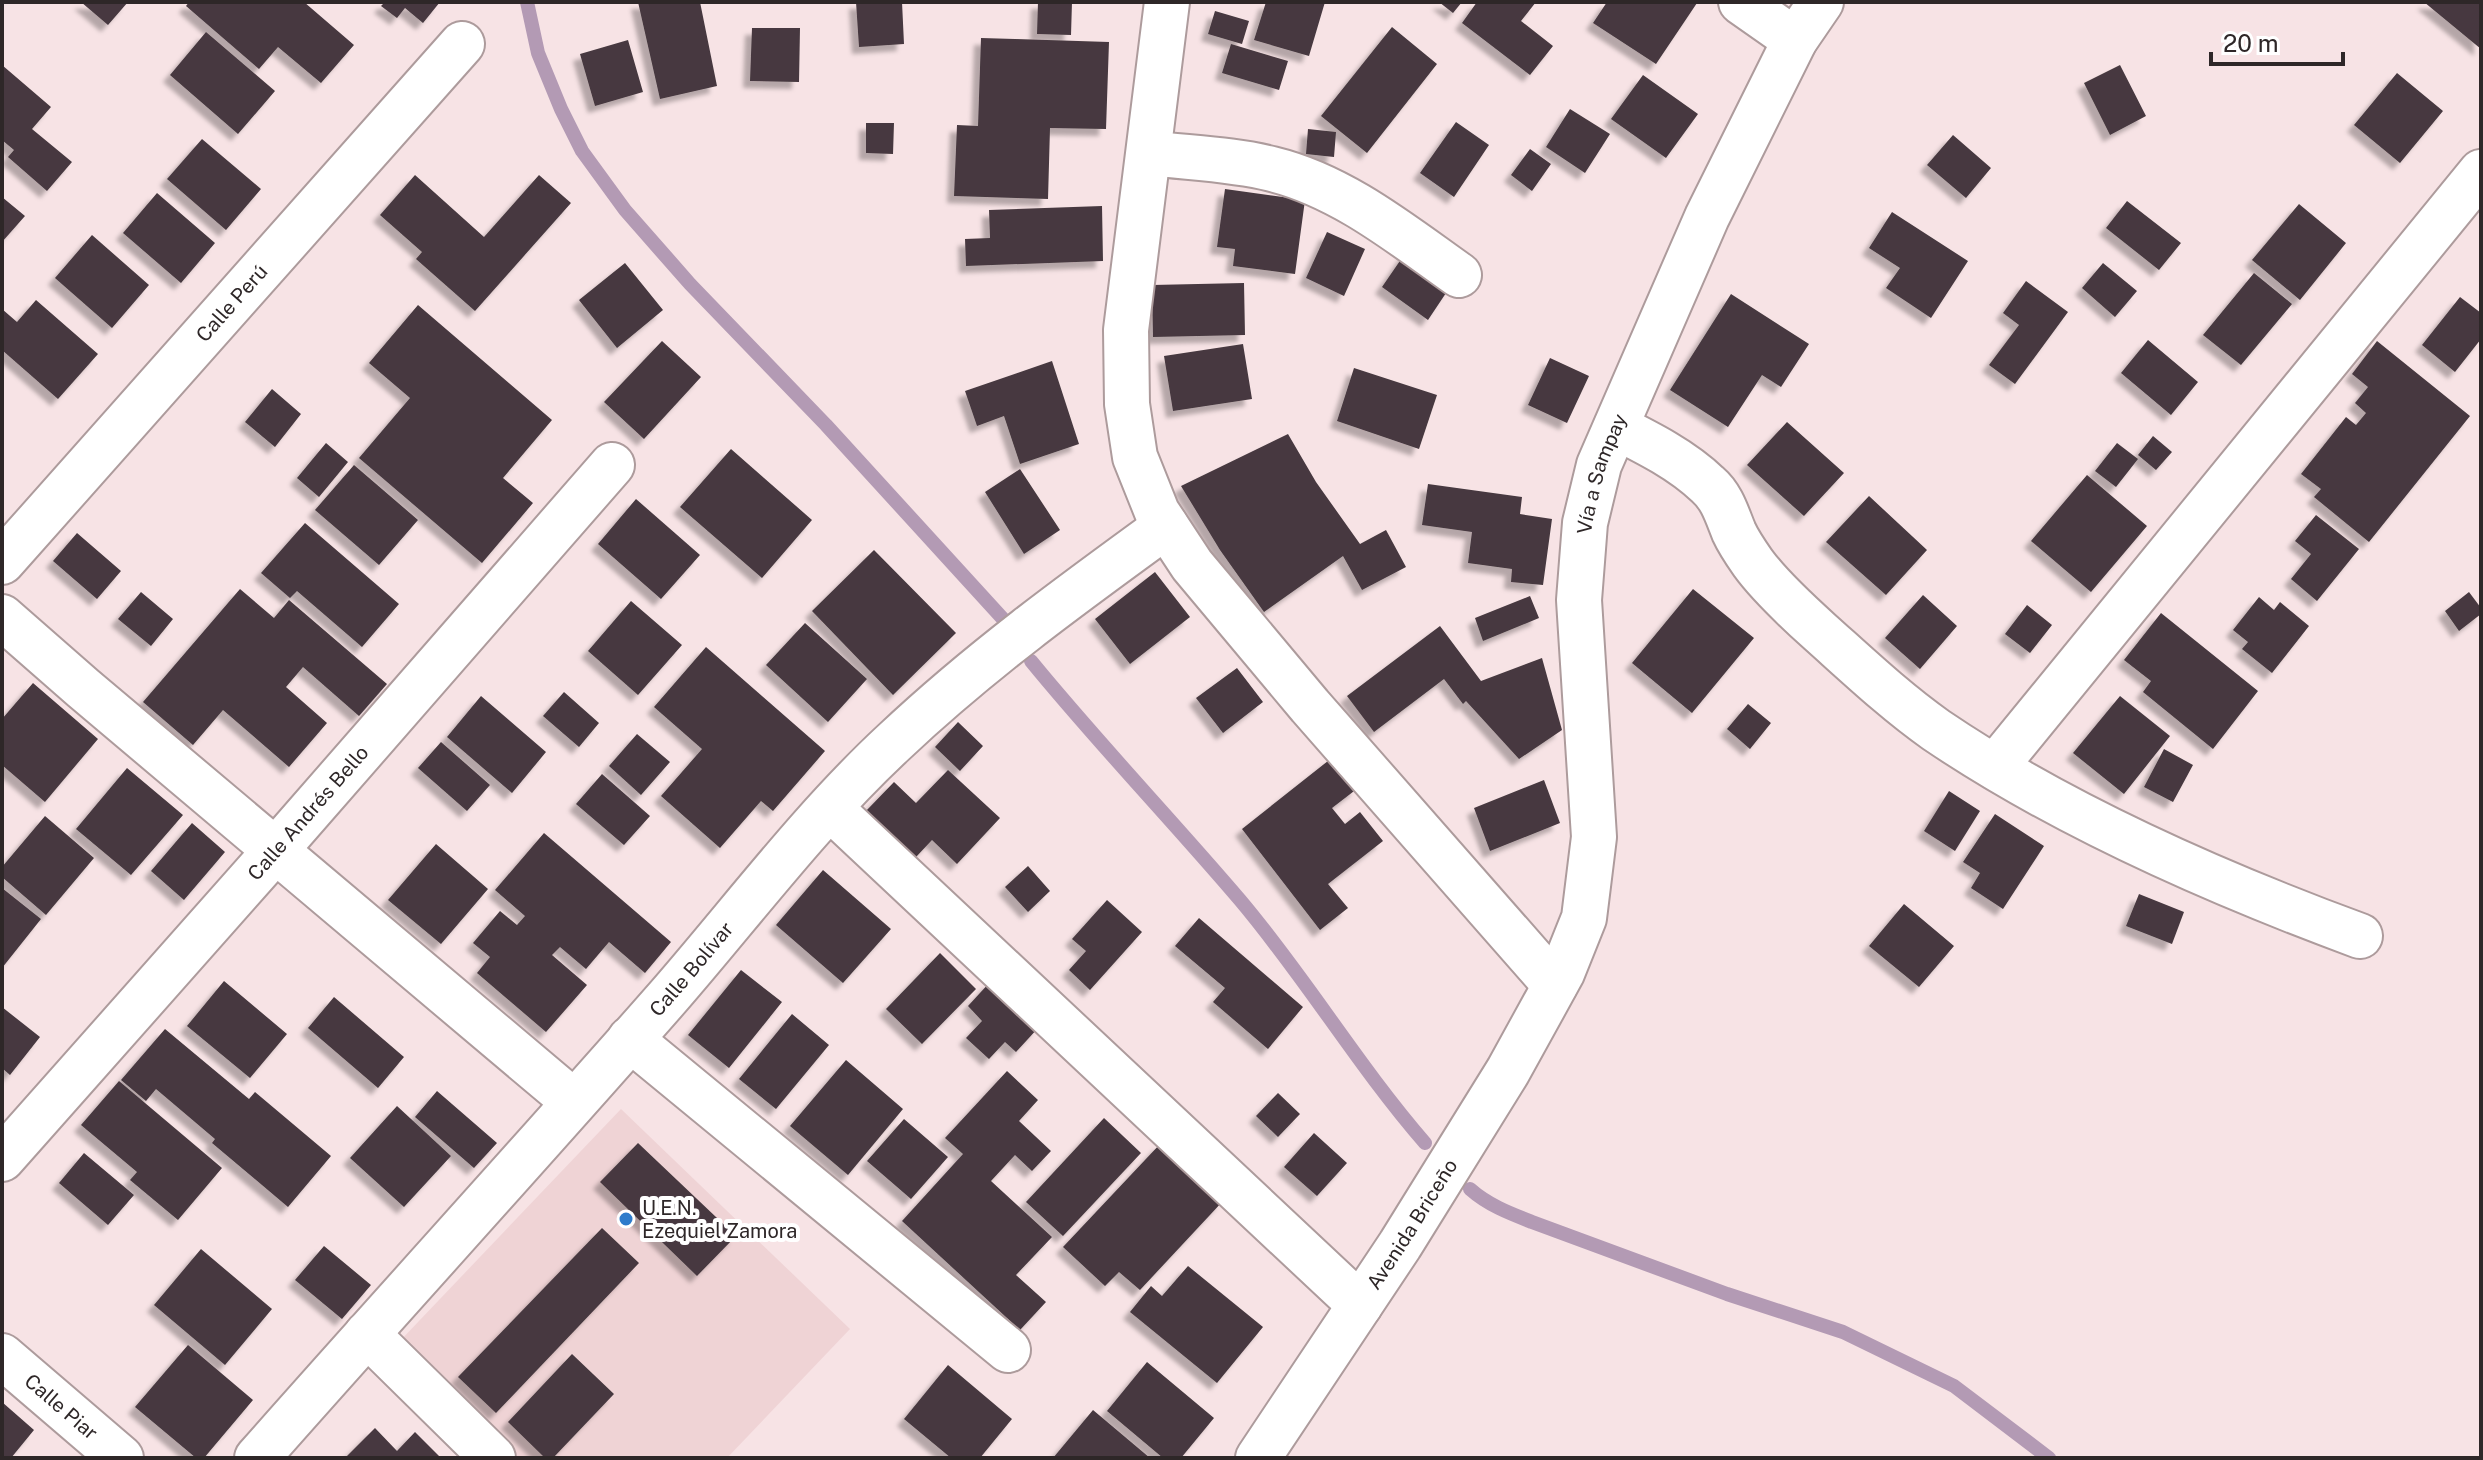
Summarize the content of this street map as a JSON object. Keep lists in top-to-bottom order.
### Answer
{
  "streets": {
    "street": [
      "Calle Perú",
      "Vía a Sampay",
      "Calle Andrés Bello",
      "Calle Bolívar",
      "Avenida Briceño",
      "Calle Piar"
    ]
  },
  "crossings": [
    ["Vía a Sampay", "Avenida Briceño"]
  ],
  "places": ["U.E.N. Ezequiel Zamora"],
  "scale_bar": "20 m"
}
